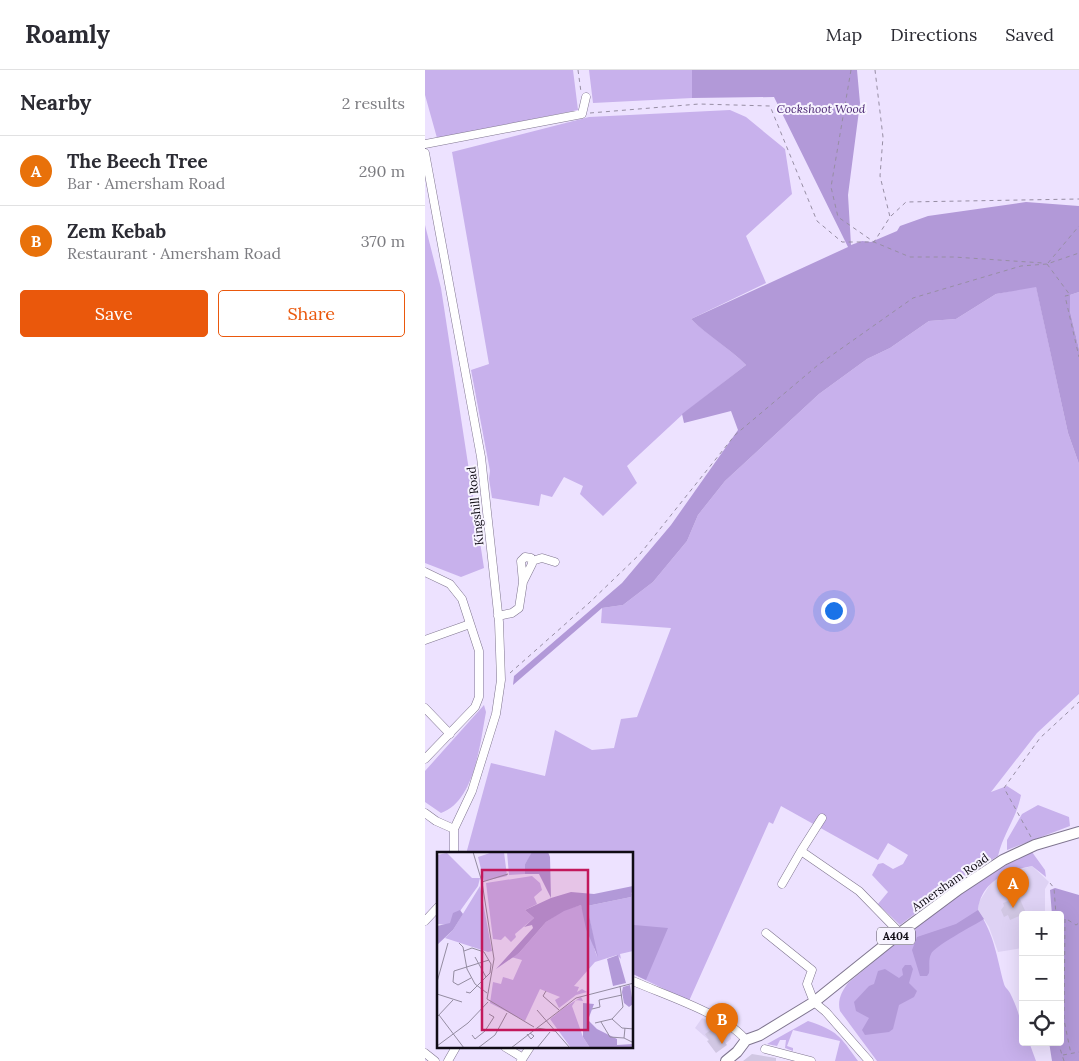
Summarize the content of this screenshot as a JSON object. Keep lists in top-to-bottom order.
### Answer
{
  "streets": {
    "main road": ["Amersham Road", "A404"],
    "street": ["Kingshill Road"]
  },
  "parks": ["Cockshoot Wood"],
  "page": {
    "header": "Roamly",
    "nav": ["Map", "Directions", "Saved"],
    "heading": ["Nearby", "2 results"],
    "list": [
      {
        "mark": "A",
        "name": "The Beech Tree",
        "note": "Bar · Amersham Road",
        "value": "290 m"
      },
      {
        "mark": "B",
        "name": "Zem Kebab",
        "note": "Restaurant · Amersham Road",
        "value": "370 m"
      }
    ],
    "buttons": ["Save", "Share"],
    "pins": ["A", "B"],
    "map_buttons": ["+", "−"]
  }
}
